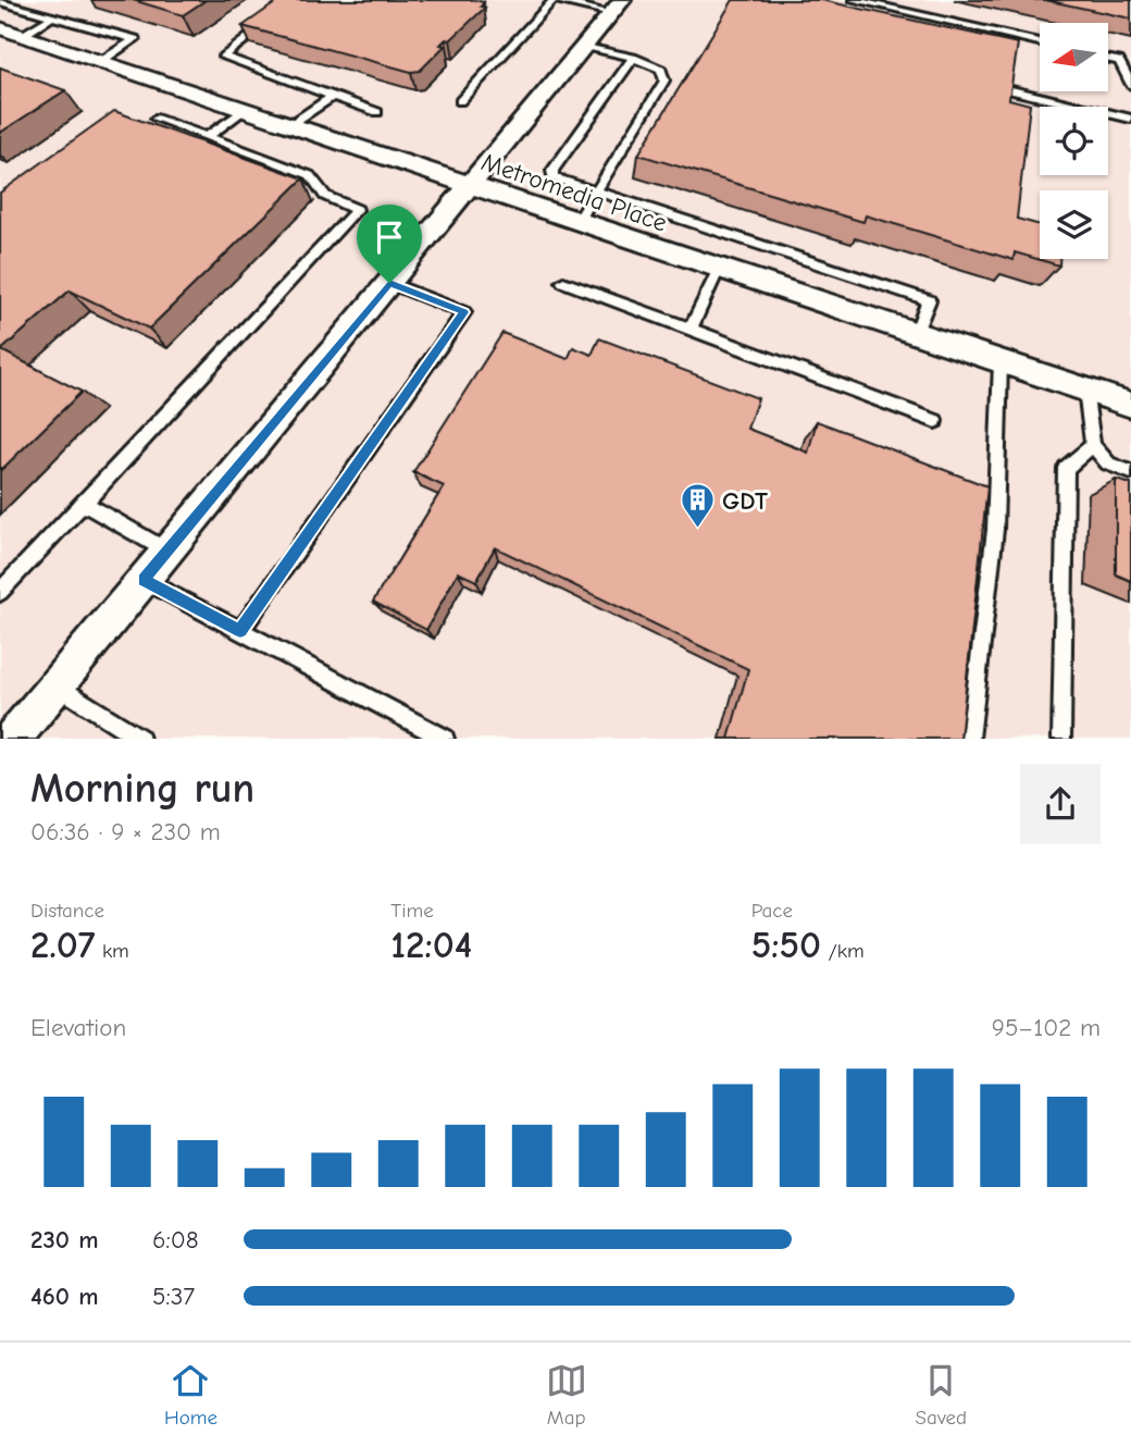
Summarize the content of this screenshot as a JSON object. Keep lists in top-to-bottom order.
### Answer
{
  "streets": {
    "street": ["Metromedia Place"]
  },
  "places": {
    "building": ["GDT"]
  },
  "north": "left",
  "page": {
    "heading": ["Morning run", "06:36 · 9 × 230 m"],
    "stats": [
      ["Distance", "2.07 km"],
      ["Time", "12:04"],
      ["Pace", "5:50 /km"]
    ],
    "chart": ["Elevation", "95–102 m"],
    "list": [
      {
        "name": "230 m",
        "note": "6:08"
      },
      {
        "name": "460 m",
        "note": "5:37"
      }
    ],
    "tabs": ["Home", "Map", "Saved"]
  }
}
